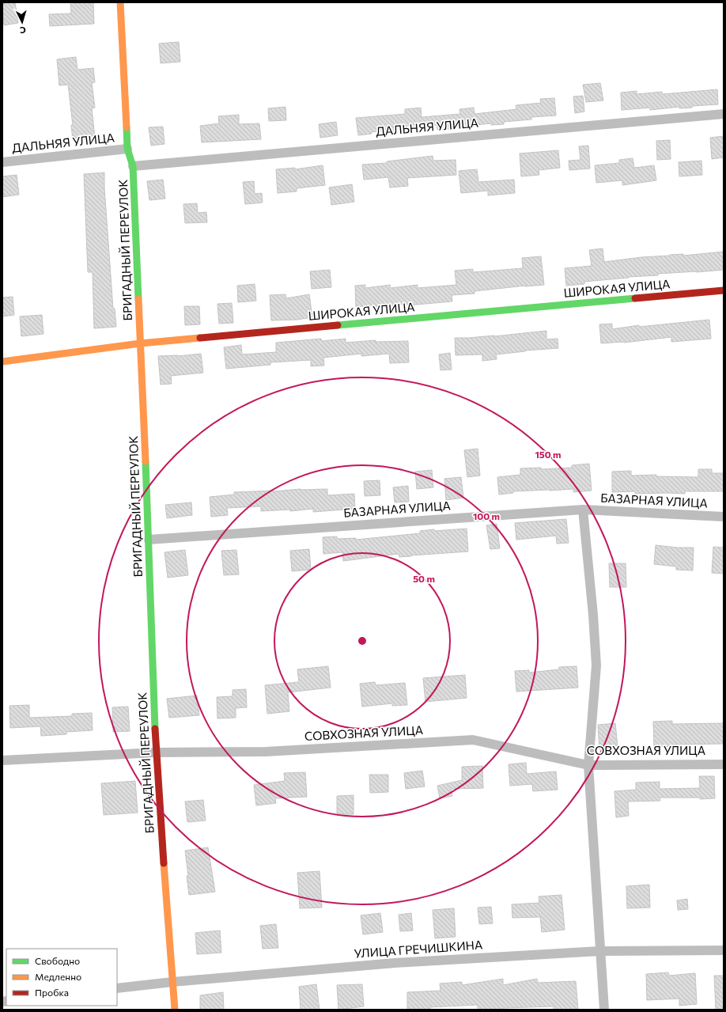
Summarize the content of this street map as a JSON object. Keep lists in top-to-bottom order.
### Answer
{
  "streets": {
    "street": [
      "ДАЛЬНЯЯ УЛИЦА",
      "БРИГАДНЫЙ ПЕРЕУЛОК",
      "ШИРОКАЯ УЛИЦА",
      "БАЗАРНАЯ УЛИЦА",
      "СОВХОЗНАЯ УЛИЦА",
      "УЛИЦА ГРЕЧИШКИНА"
    ]
  },
  "crossings": [
    ["ДАЛЬНЯЯ УЛИЦА", "БРИГАДНЫЙ ПЕРЕУЛОК"],
    ["БРИГАДНЫЙ ПЕРЕУЛОК", "ШИРОКАЯ УЛИЦА"],
    ["БРИГАДНЫЙ ПЕРЕУЛОК", "БАЗАРНАЯ УЛИЦА"],
    ["БРИГАДНЫЙ ПЕРЕУЛОК", "СОВХОЗНАЯ УЛИЦА"],
    ["БРИГАДНЫЙ ПЕРЕУЛОК", "УЛИЦА ГРЕЧИШКИНА"]
  ],
  "legend": ["Свободно", "Медленно", "Пробка"],
  "north": "bottom",
  "rings": ["150 m", "100 m", "50 m"]
}
